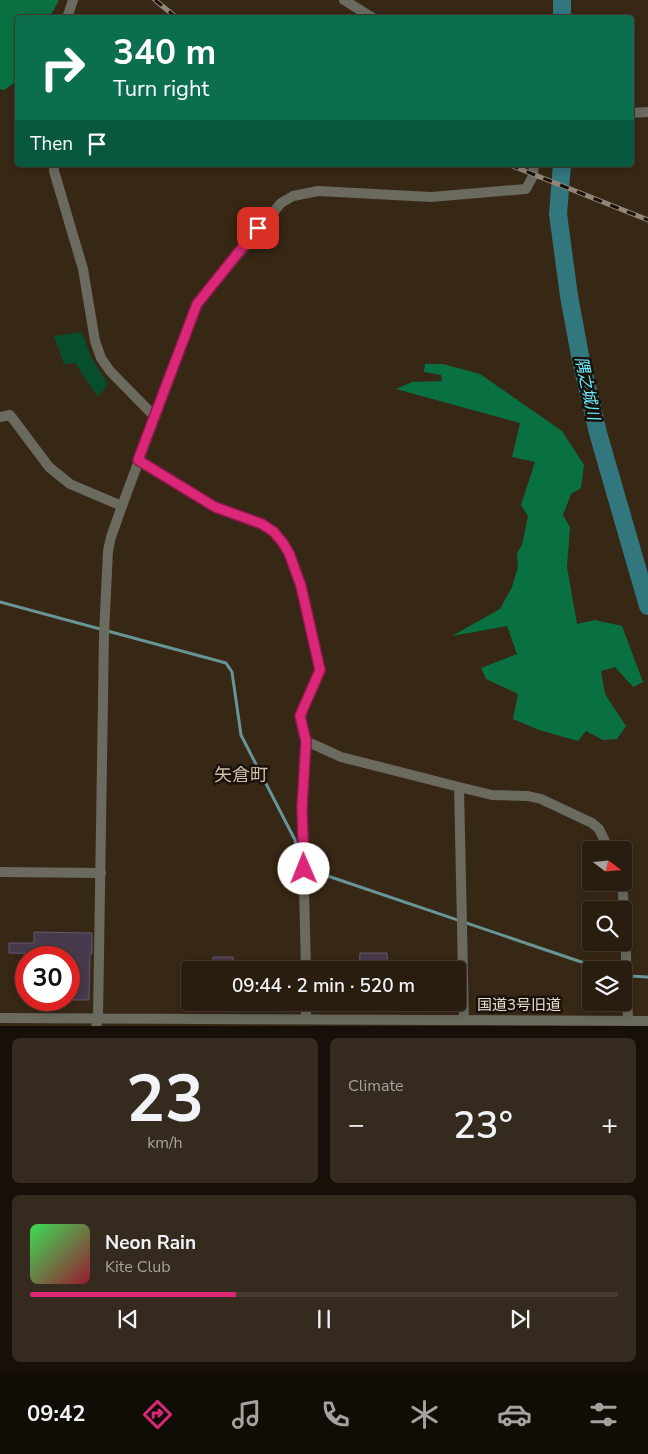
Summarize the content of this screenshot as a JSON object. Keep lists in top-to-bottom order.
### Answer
{
  "streets": {
    "street": ["国道3号旧道"]
  },
  "districts": ["矢倉町"],
  "water": ["隅之城川"],
  "north": "right",
  "page": {
    "turn": ["340 m", "Turn right"],
    "then": "Then",
    "limit": "30",
    "trip": "09:44 · 2 min · 520 m",
    "tile": [
      ["23", "km/h"],
      "Climate"
    ],
    "heat": ["−", "23°", "+"],
    "song": ["Neon Rain", "Kite Club"],
    "tabs": "09:42"
  }
}
